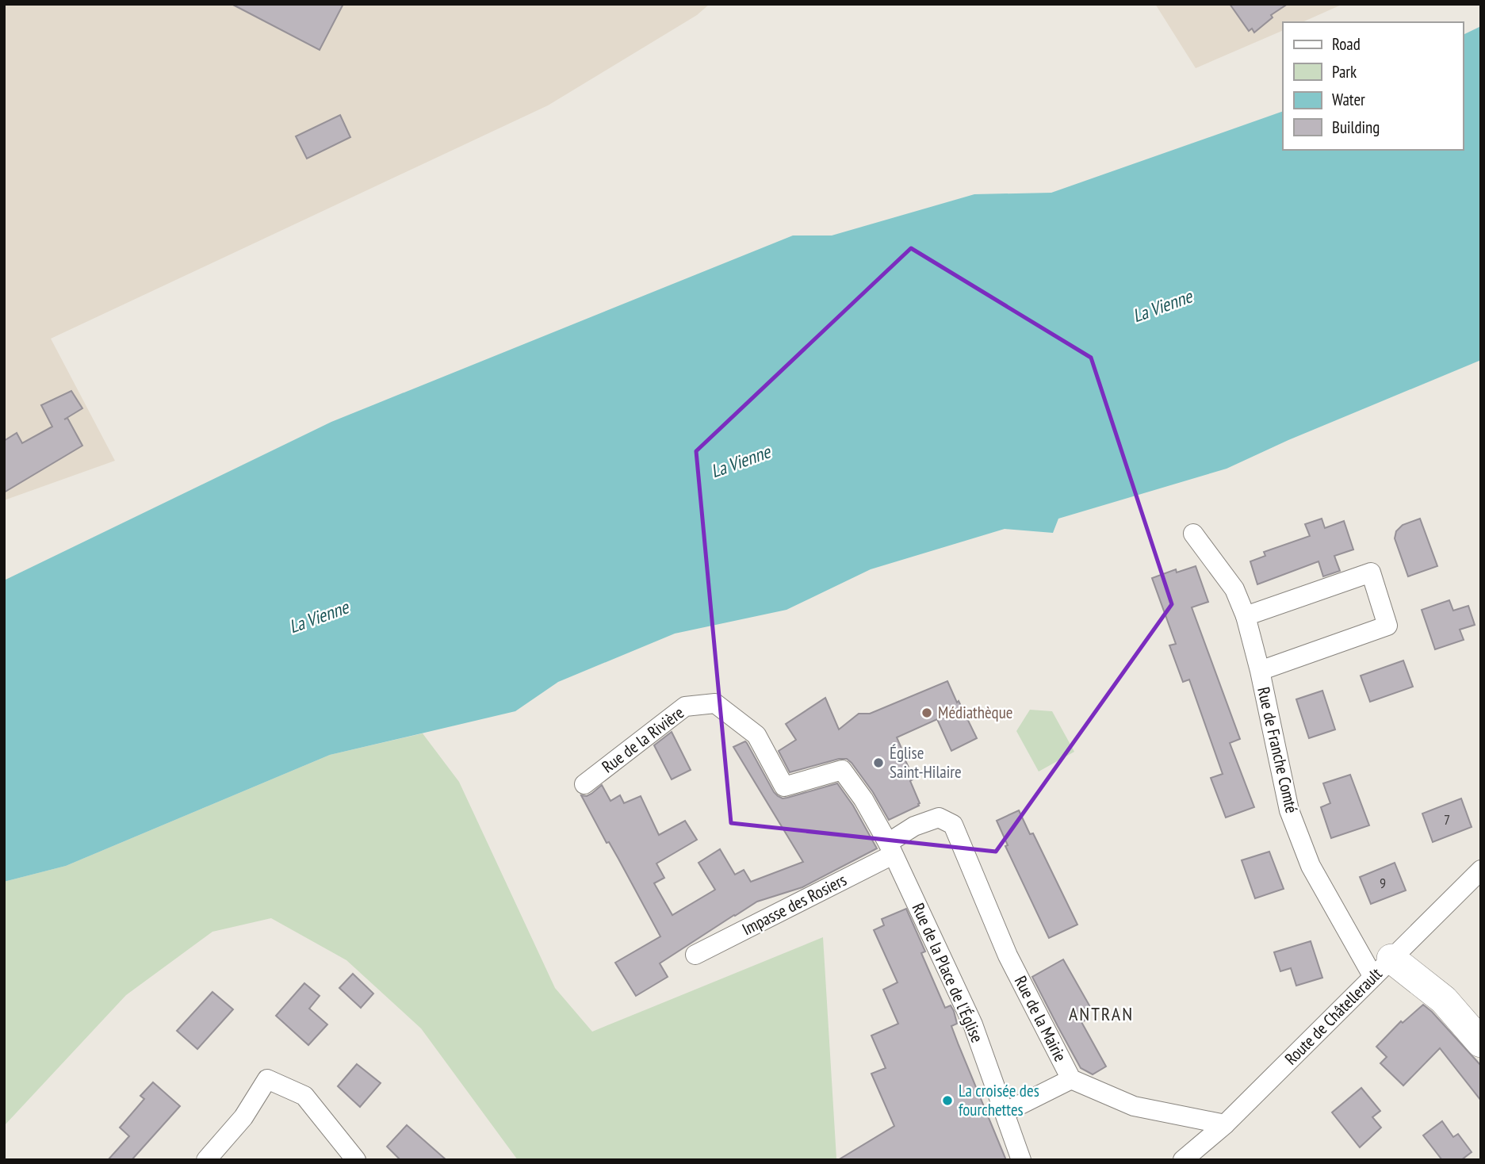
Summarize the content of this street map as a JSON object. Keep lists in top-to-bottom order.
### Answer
{
  "streets": {
    "street": [
      "Rue de la Rivière",
      "Rue de Franche Comté",
      "Impasse des Rosiers",
      "Rue de la Place de l'Église",
      "Route de Châtellerault",
      "Rue de la Mairie"
    ]
  },
  "crossings": [
    ["Rue de la Rivière", "Impasse des Rosiers"],
    ["Rue de la Rivière", "Rue de la Place de l'Église"],
    ["Rue de la Rivière", "Rue de la Mairie"],
    ["Rue de Franche Comté", "Route de Châtellerault"],
    ["Impasse des Rosiers", "Rue de la Place de l'Église"],
    ["Impasse des Rosiers", "Rue de la Mairie"],
    ["Rue de la Place de l'Église", "Rue de la Mairie"],
    ["Route de Châtellerault", "Rue de la Mairie"]
  ],
  "districts": ["ANTRAN"],
  "water": ["La Vienne"],
  "places": ["Médiathèque", "Église Saint-Hilaire", "La croisée des fourchettes"],
  "house_numbers": ["7", "9"],
  "legend": [
    "Road",
    "Park",
    "Water",
    "Building"
  ]
}
